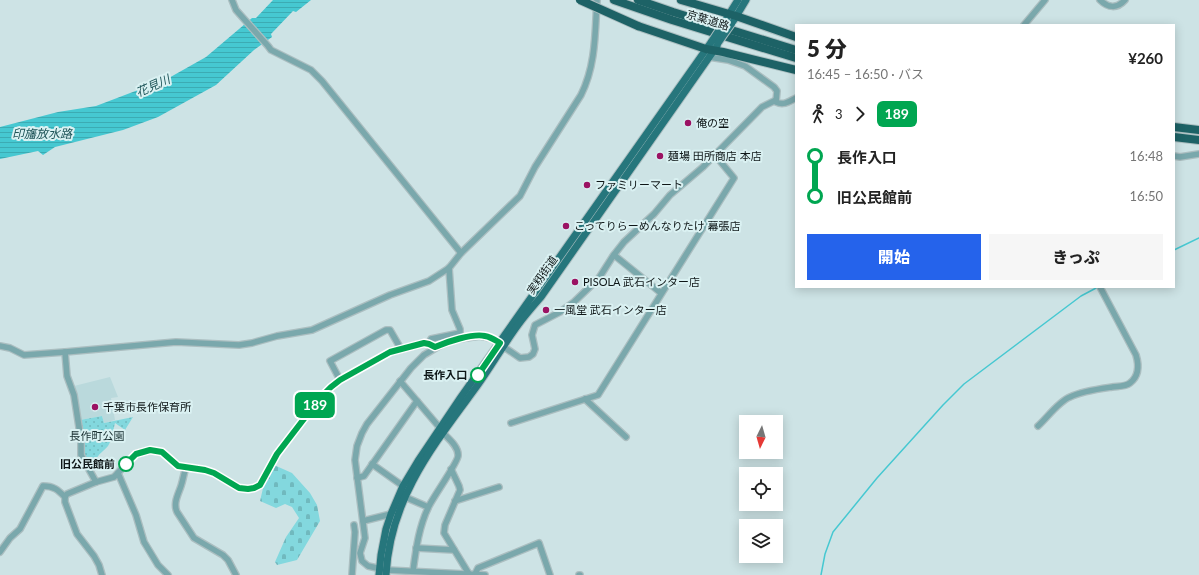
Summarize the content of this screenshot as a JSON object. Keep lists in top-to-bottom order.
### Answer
{
  "streets": {
    "highway": ["京葉道路"],
    "main road": ["実籾街道"]
  },
  "water": ["花見川", "印旛放水路"],
  "parks": ["長作町公園"],
  "places": [
    "俺の空",
    "麺場 田所商店 本店",
    "ファミリーマート",
    "こってりらーめんなりたけ 幕張店",
    "PISOLA 武石インター店",
    "一風堂 武石インター店",
    "長作入口",
    "千葉市長作保育所",
    "旧公民館前"
  ],
  "lines": ["bus line 189"],
  "north": "bottom",
  "page": {
    "on_map": "189",
    "heading": ["5 分", "16:45 – 16:50 · バス", "¥260"],
    "legs": ["3", "189"],
    "list": [
      {
        "name": "長作入口",
        "value": "16:48"
      },
      {
        "name": "旧公民館前",
        "value": "16:50"
      }
    ],
    "buttons": ["開始", "きっぷ"]
  }
}
